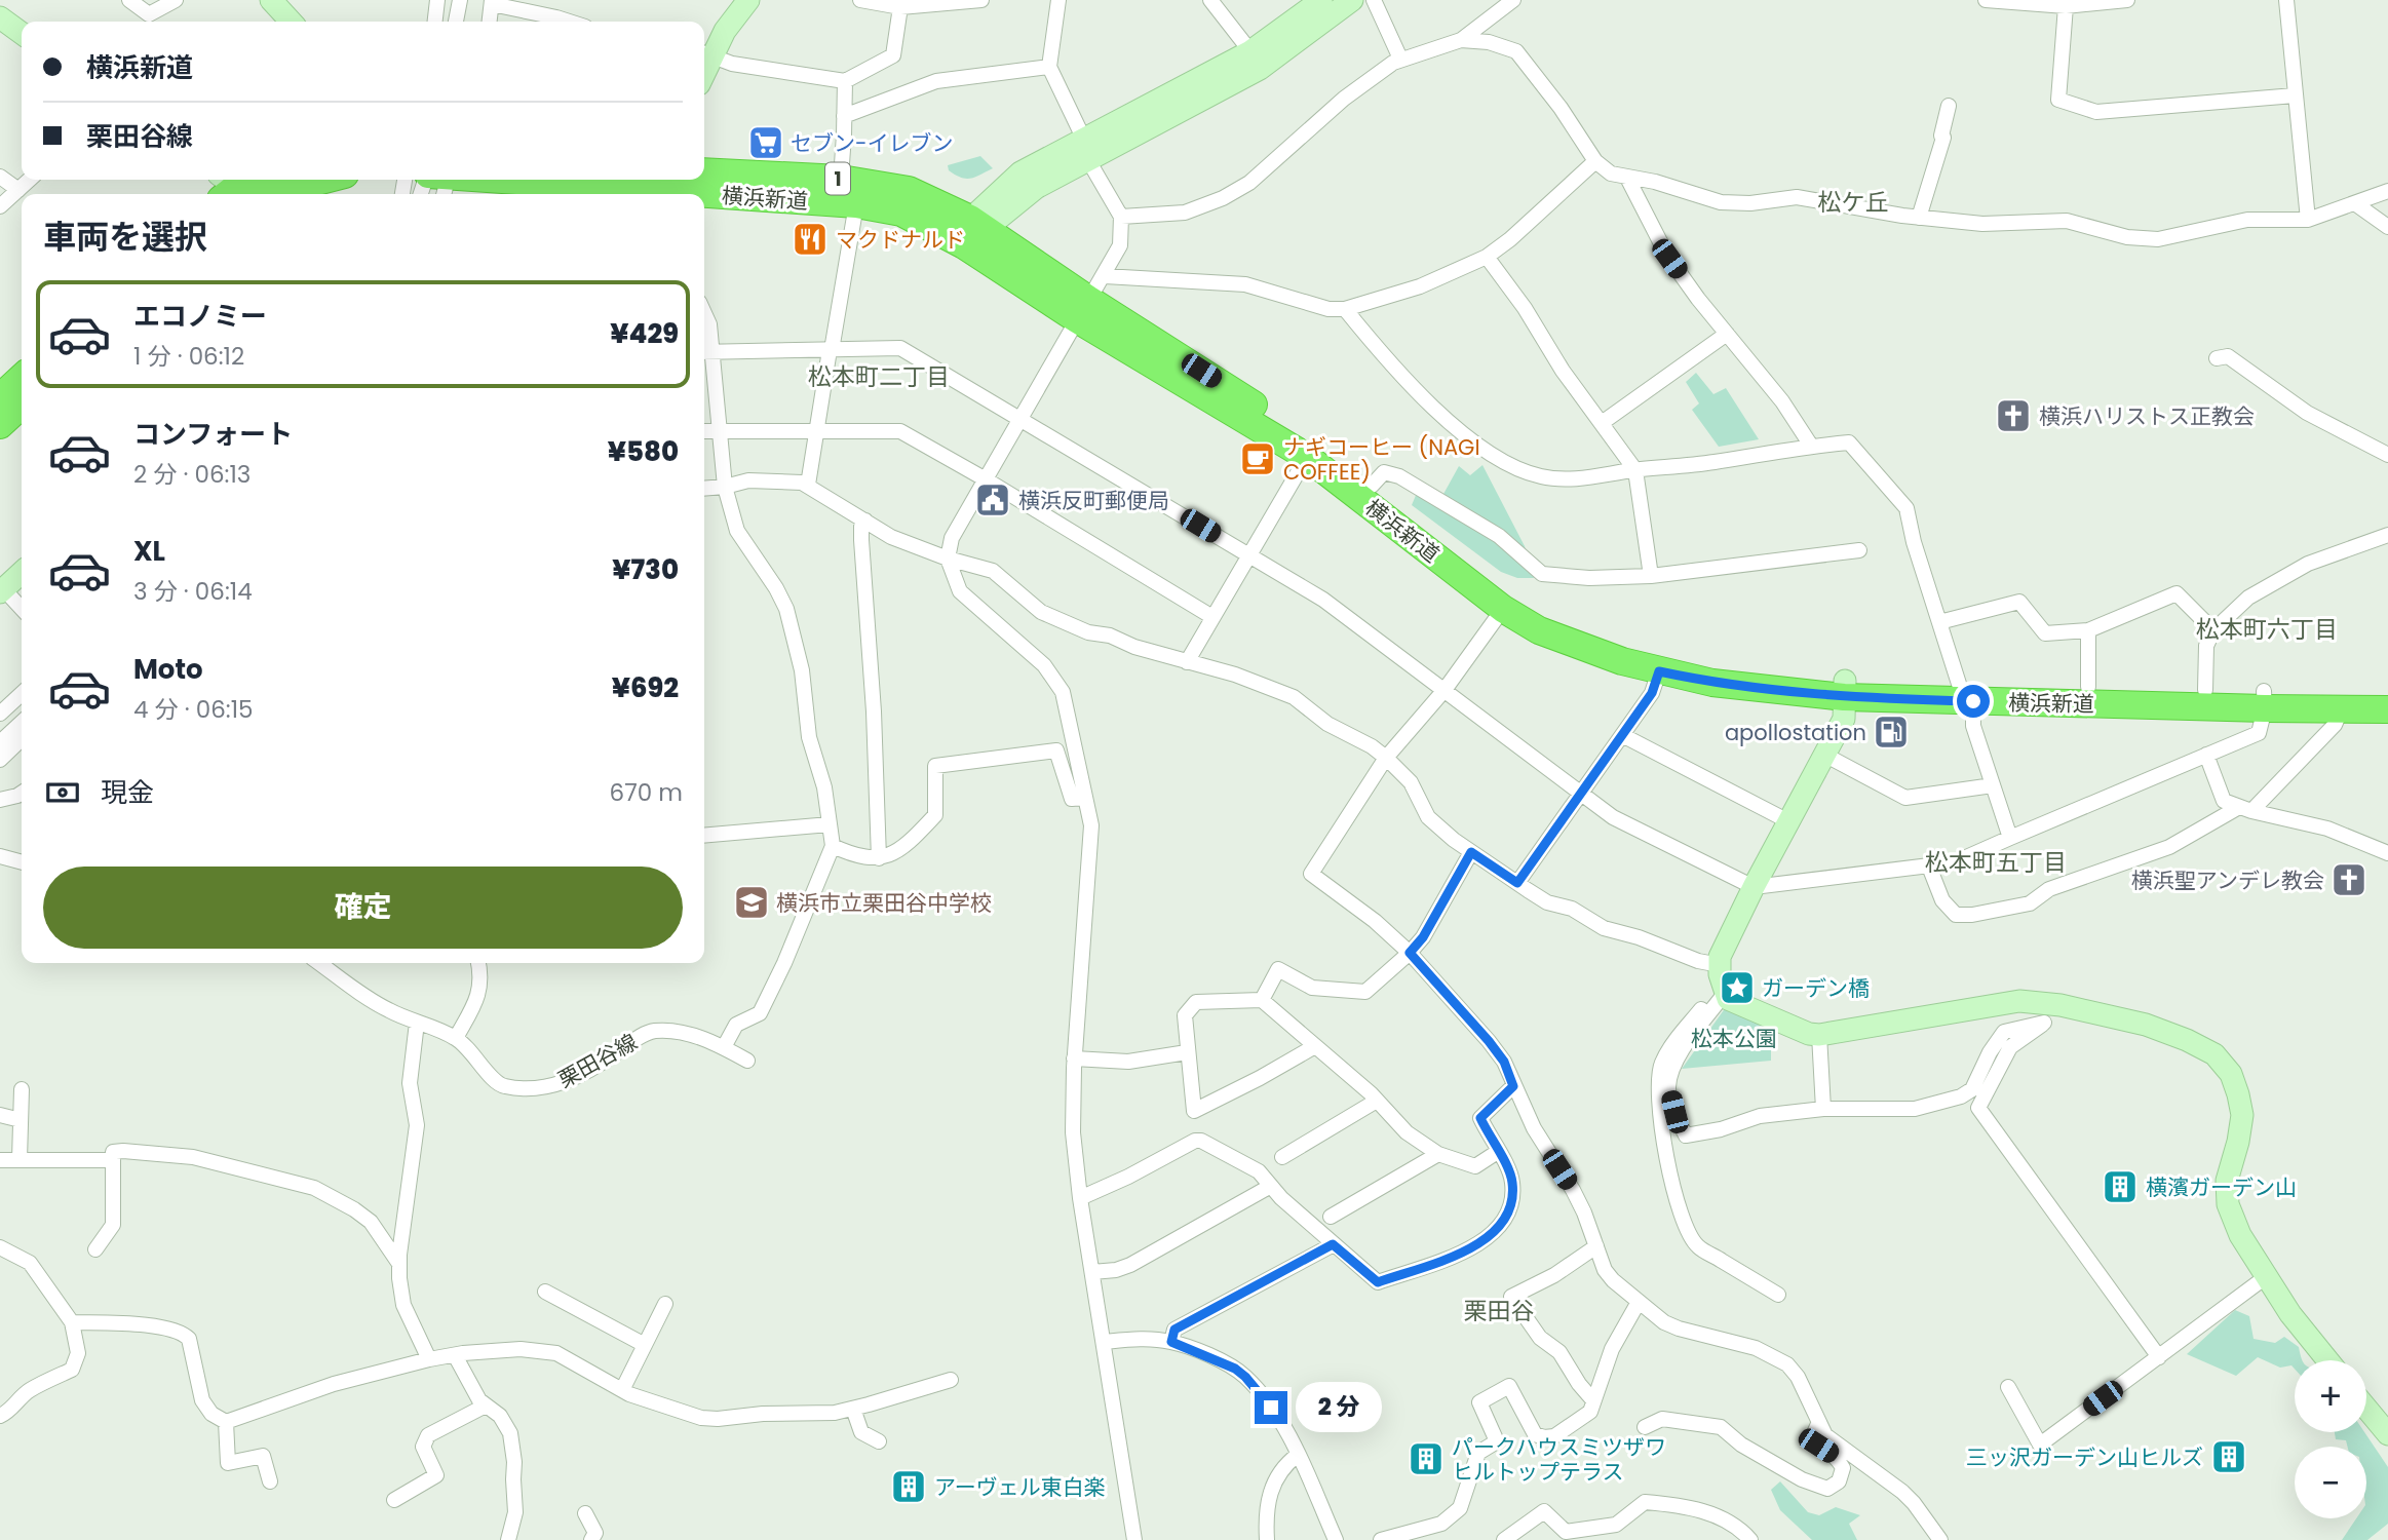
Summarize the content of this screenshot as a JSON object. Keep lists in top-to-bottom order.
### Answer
{
  "streets": {
    "highway": ["1", "横浜新道"],
    "street": ["栗田谷線"]
  },
  "districts": [
    "松ケ丘",
    "松本町二丁目",
    "松本町六丁目",
    "松本町五丁目",
    "栗田谷"
  ],
  "parks": ["松本公園"],
  "places": {
    "supermarket": ["セブン-イレブン"],
    "restaurant": ["マクドナルド"],
    "church": ["横浜ハリストス正教会", "横浜聖アンデレ教会"],
    "cafe": ["ナギコーヒー (NAGI COFFEE)"],
    "public building": ["横浜反町郵便局"],
    "fuel station": ["apollostation"],
    "school or university": ["横浜市立栗田谷中学校"],
    "place": ["ガーデン橋"],
    "building": [
      "横濱ガーデン山",
      "三ッ沢ガーデン山ヒルズ",
      "パークハウスミツザワ ヒルトップテラス",
      "アーヴェル東白楽"
    ]
  },
  "page": {
    "banner": ["横浜新道", "栗田谷線"],
    "heading": "車両を選択",
    "list": [
      {
        "name": "エコノミー",
        "note": "1 分 · 06:12",
        "value": "¥429"
      },
      {
        "name": "コンフォート",
        "note": "2 分 · 06:13",
        "value": "¥580"
      },
      {
        "name": "XL",
        "note": "3 分 · 06:14",
        "value": "¥730"
      },
      {
        "name": "Moto",
        "note": "4 分 · 06:15",
        "value": "¥692"
      }
    ],
    "pay": ["現金", "670 m"],
    "buttons": "確定",
    "map_buttons": ["+", "−"],
    "bubble": "2 分"
  }
}
